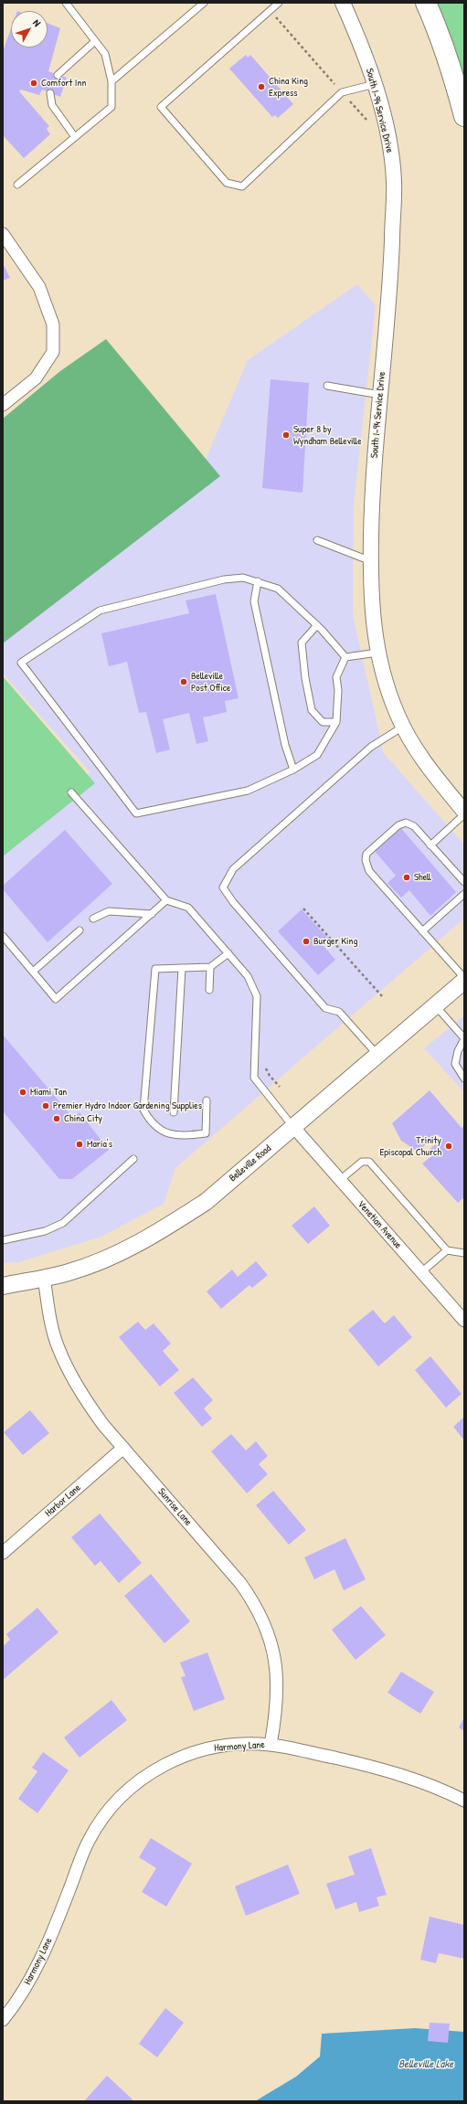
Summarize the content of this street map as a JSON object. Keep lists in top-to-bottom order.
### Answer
{
  "streets": {
    "main road": ["Belleville Road"],
    "street": [
      "South I-94 Service Drive",
      "Venetian Avenue",
      "Harbor Lane",
      "Sunrise Lane",
      "Harmony Lane"
    ]
  },
  "crossings": [
    ["Belleville Road", "Venetian Avenue"],
    ["Belleville Road", "Sunrise Lane"],
    ["Harbor Lane", "Sunrise Lane"],
    ["Sunrise Lane", "Harmony Lane"]
  ],
  "water": ["Belleville Lake"],
  "places": [
    "Comfort Inn",
    "China King Express",
    "Super 8 by Wyndham Belleville",
    "Belleville Post Office",
    "Shell",
    "Burger King",
    "Miami Tan",
    "Premier Hydro Indoor Gardening Supplies",
    "China City",
    "Maria's",
    "Trinity Episcopal Church"
  ],
  "north": "top right"
}
